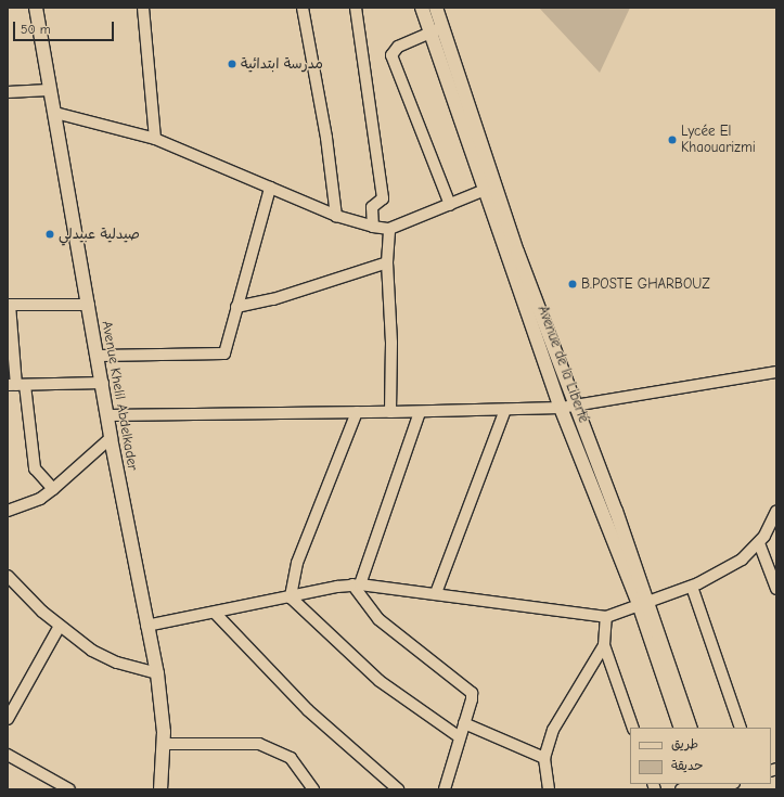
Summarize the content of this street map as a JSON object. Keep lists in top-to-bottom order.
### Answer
{
  "streets": {
    "street": ["Avenue de la Liberté", "Avenue Khelil Abdelkader"]
  },
  "places": [
    "مدرسة ابتدائية",
    "Lycée El Khaouarizmi",
    "صيدلية عبيدلي",
    "B.POSTE GHARBOUZ"
  ],
  "legend": ["طريق", "حديقة"],
  "scale_bar": "50 m"
}
